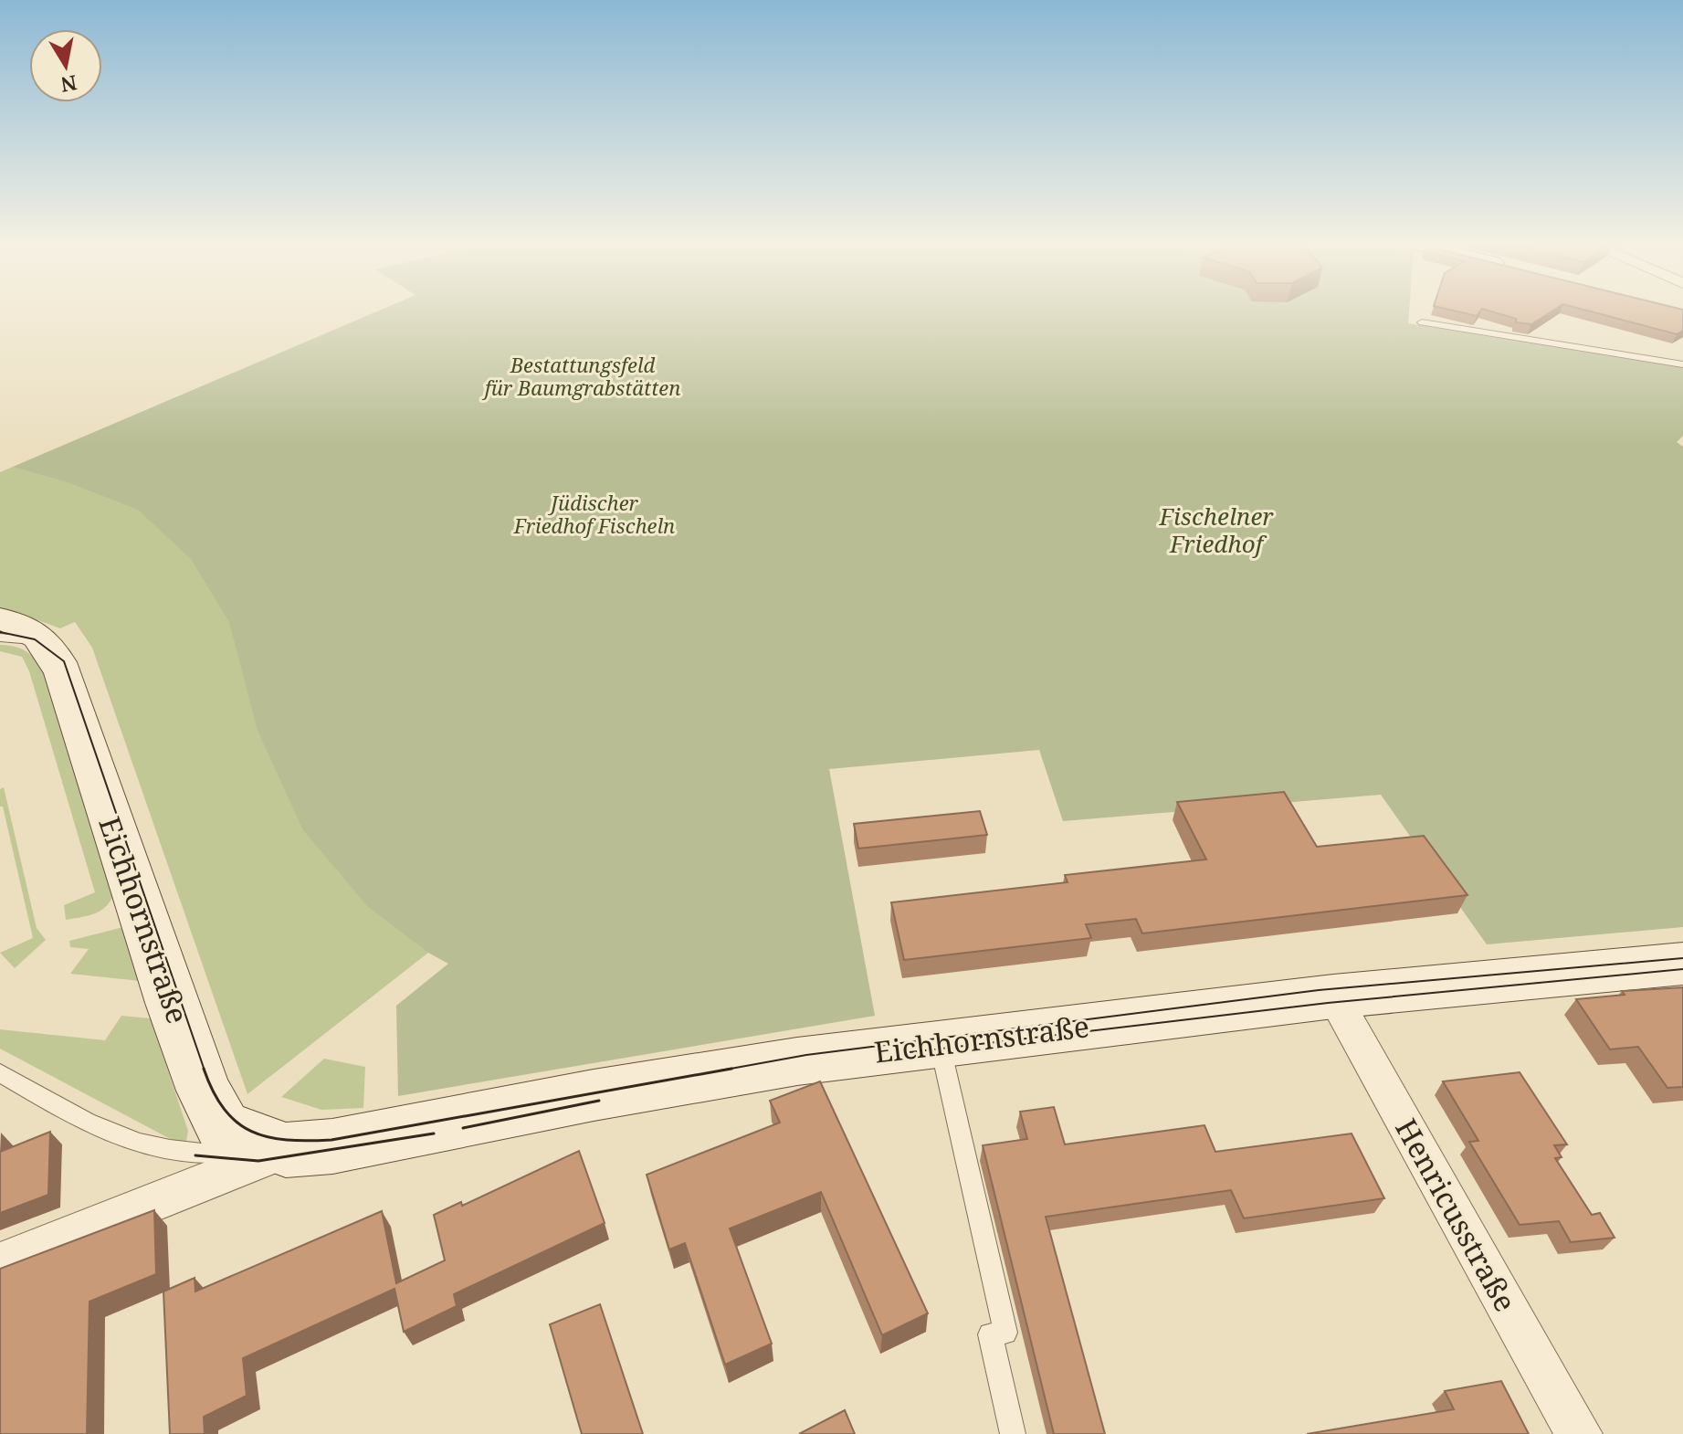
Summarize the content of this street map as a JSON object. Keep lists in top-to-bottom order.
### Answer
{
  "streets": {
    "street": ["Eichhornstraße", "Henricusstraße"]
  },
  "crossings": [
    ["Eichhornstraße", "Henricusstraße"]
  ],
  "parks": ["Bestattungsfeld für Baumgrabstätten", "Jüdischer Friedhof Fischeln", "Fischelner Friedhof"],
  "north": "bottom"
}
